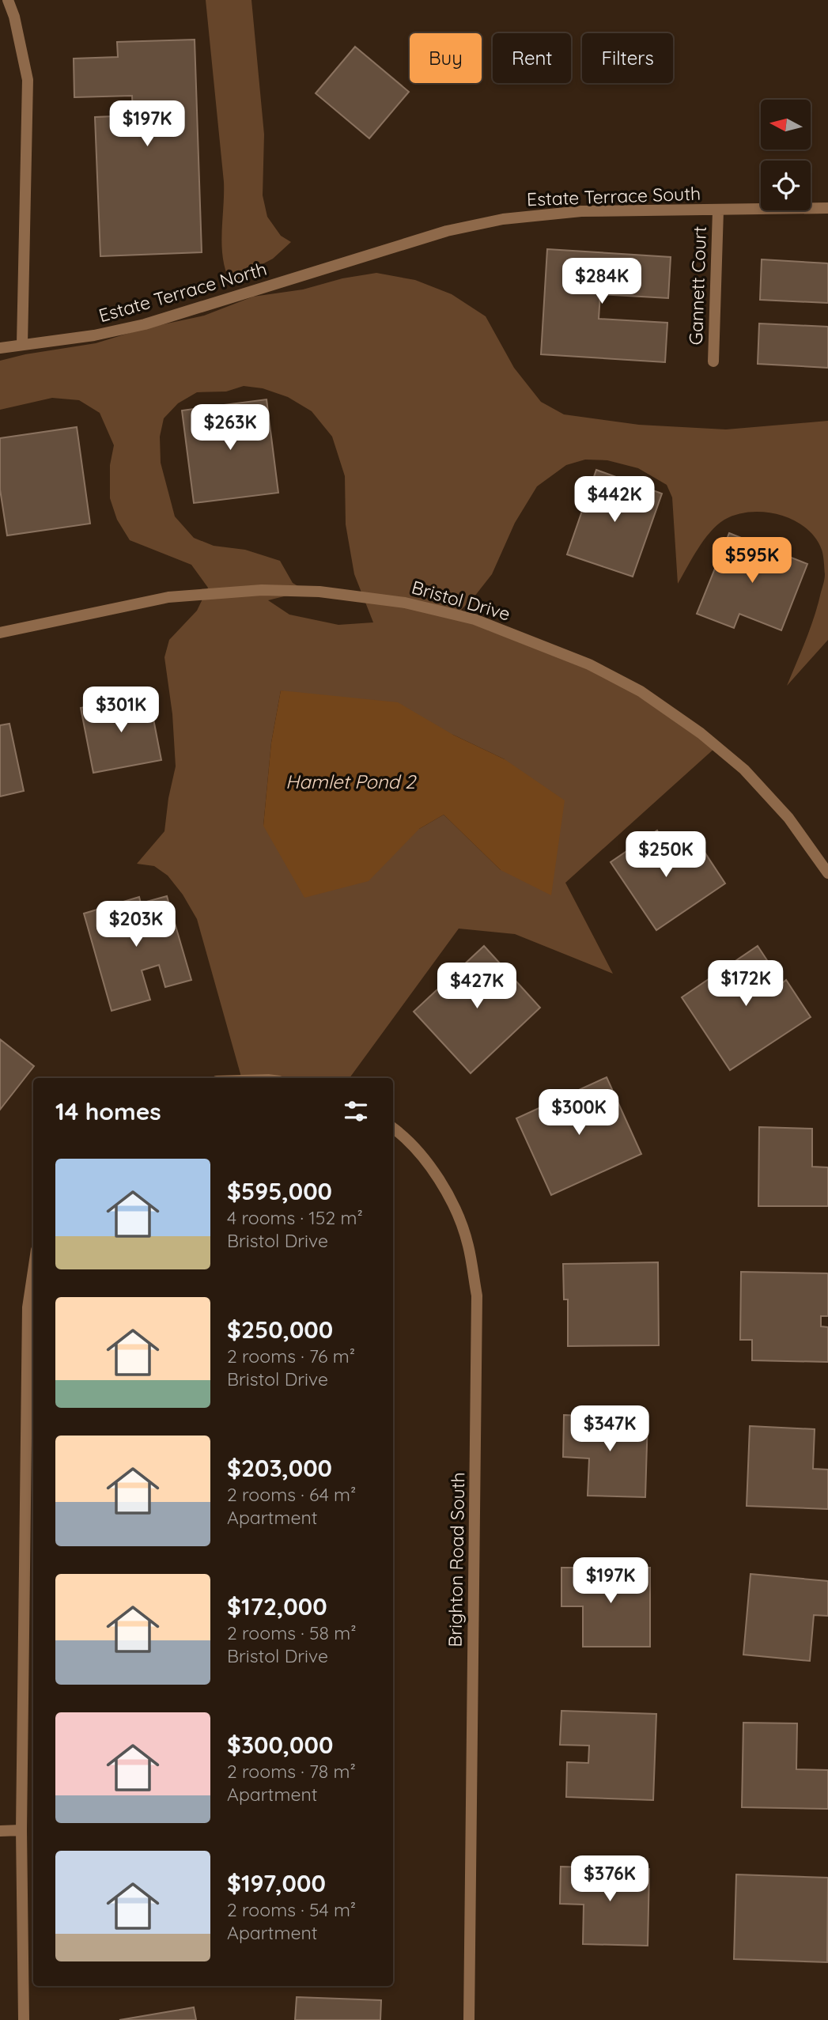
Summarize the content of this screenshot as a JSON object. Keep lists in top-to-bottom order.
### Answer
{
  "streets": {
    "street": [
      "Estate Terrace South",
      "Gannett Court",
      "Estate Terrace North",
      "Bristol Drive",
      "Brighton Road South"
    ]
  },
  "crossings": [
    ["Estate Terrace South", "Gannett Court"],
    ["Estate Terrace South", "Estate Terrace North"]
  ],
  "water": ["Hamlet Pond 2"],
  "north": "left",
  "page": {
    "chip": ["Buy", "Rent", "Filters"],
    "price": [
      "$197K",
      "$284K",
      "$263K",
      "$442K",
      "$595K",
      "$301K",
      "$250K",
      "$203K",
      "$172K",
      "$427K",
      "$300K",
      "$347K",
      "$197K",
      "$376K"
    ],
    "heading": "14 homes",
    "list": [
      {
        "name": "$595,000",
        "note": "4 rooms · 152 m² · Bristol Drive"
      },
      {
        "name": "$250,000",
        "note": "2 rooms · 76 m² · Bristol Drive"
      },
      {
        "name": "$203,000",
        "note": "2 rooms · 64 m² · Apartment"
      },
      {
        "name": "$172,000",
        "note": "2 rooms · 58 m² · Bristol Drive"
      },
      {
        "name": "$300,000",
        "note": "2 rooms · 78 m² · Apartment"
      },
      {
        "name": "$197,000",
        "note": "2 rooms · 54 m² · Apartment"
      }
    ]
  }
}
